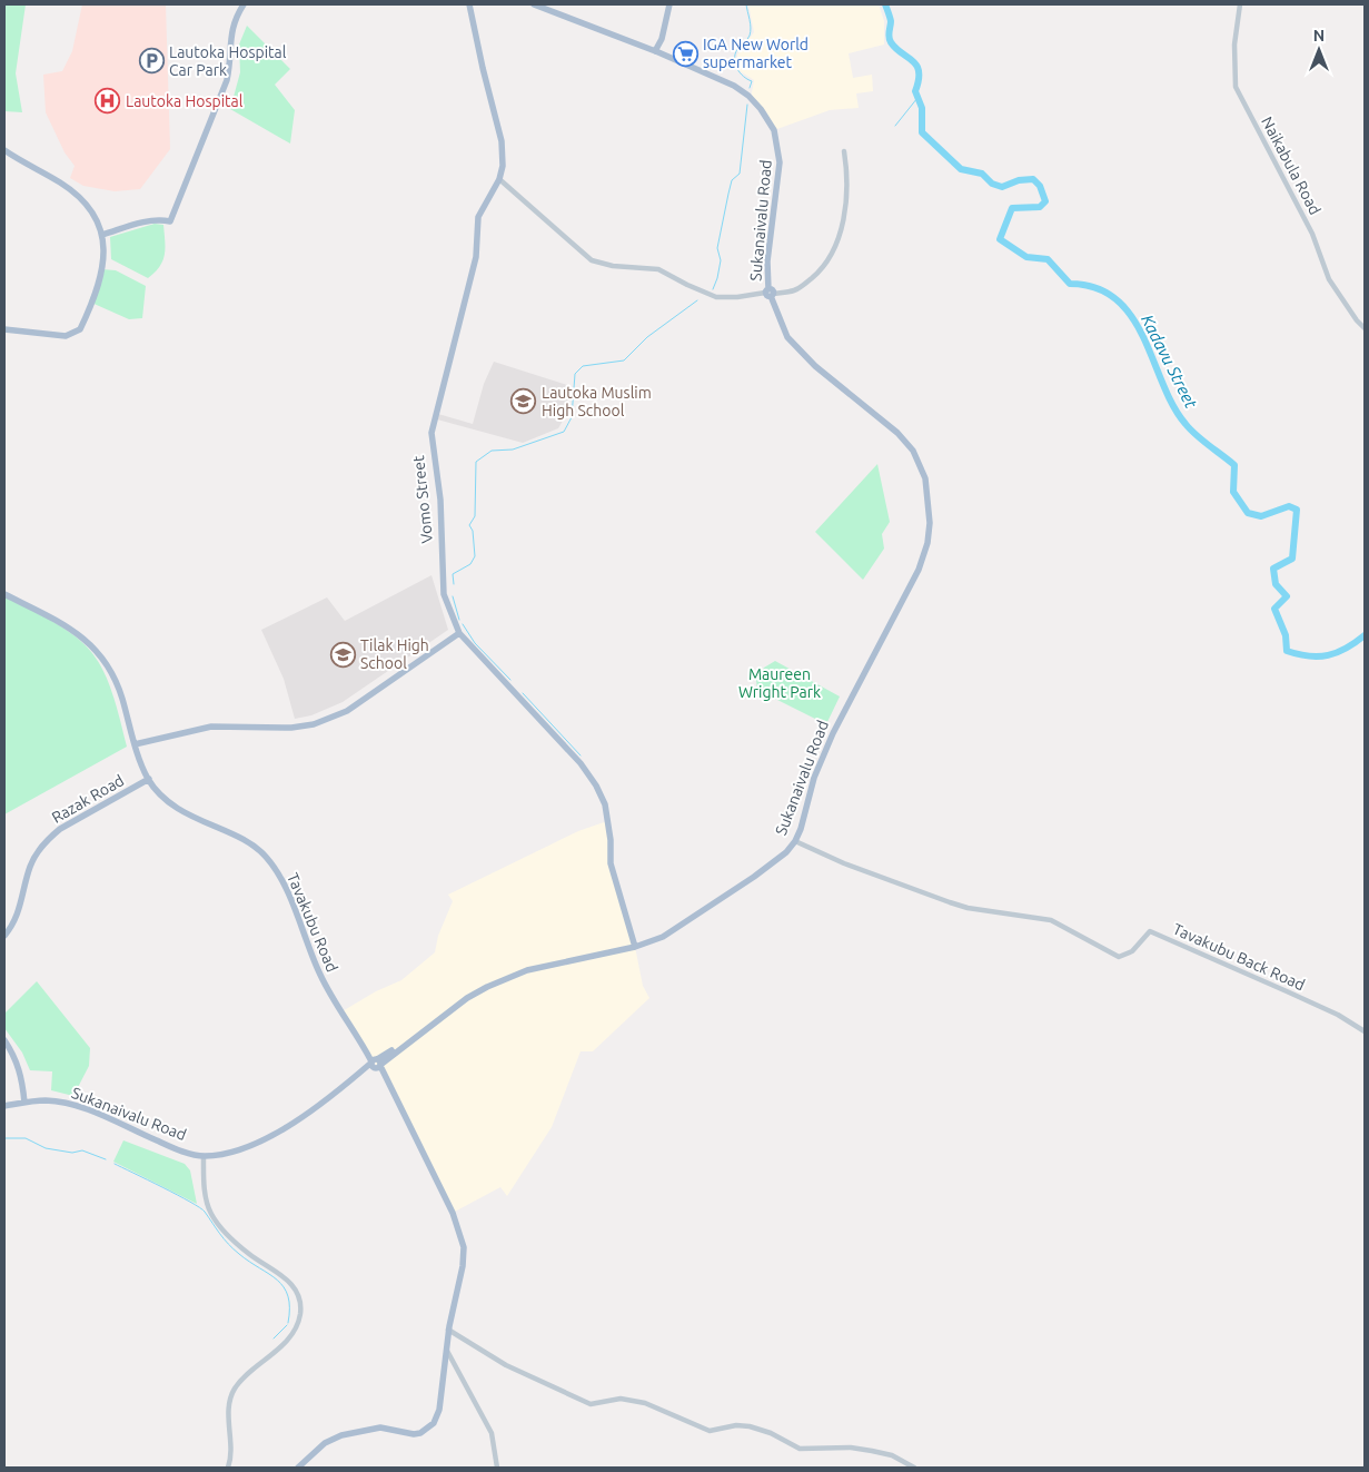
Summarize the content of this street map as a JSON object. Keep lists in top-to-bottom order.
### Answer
{
  "streets": {
    "main road": [
      "Sukanaivalu Road",
      "Vomo Street",
      "Razak Road",
      "Tavakubu Road"
    ],
    "street": ["Naikabula Road", "Tavakubu Back Road"]
  },
  "crossings": [
    ["Sukanaivalu Road", "Vomo Street"],
    ["Sukanaivalu Road", "Tavakubu Road"],
    ["Sukanaivalu Road", "Tavakubu Back Road"],
    ["Razak Road", "Tavakubu Road"]
  ],
  "water": ["Kadavu Street"],
  "parks": ["Maureen Wright Park"],
  "places": {
    "supermarket": ["IGA New World supermarket"],
    "parking": ["Lautoka Hospital Car Park"],
    "hospital": ["Lautoka Hospital"],
    "school or university": ["Lautoka Muslim High School", "Tilak High School"]
  },
  "north": "top"
}
